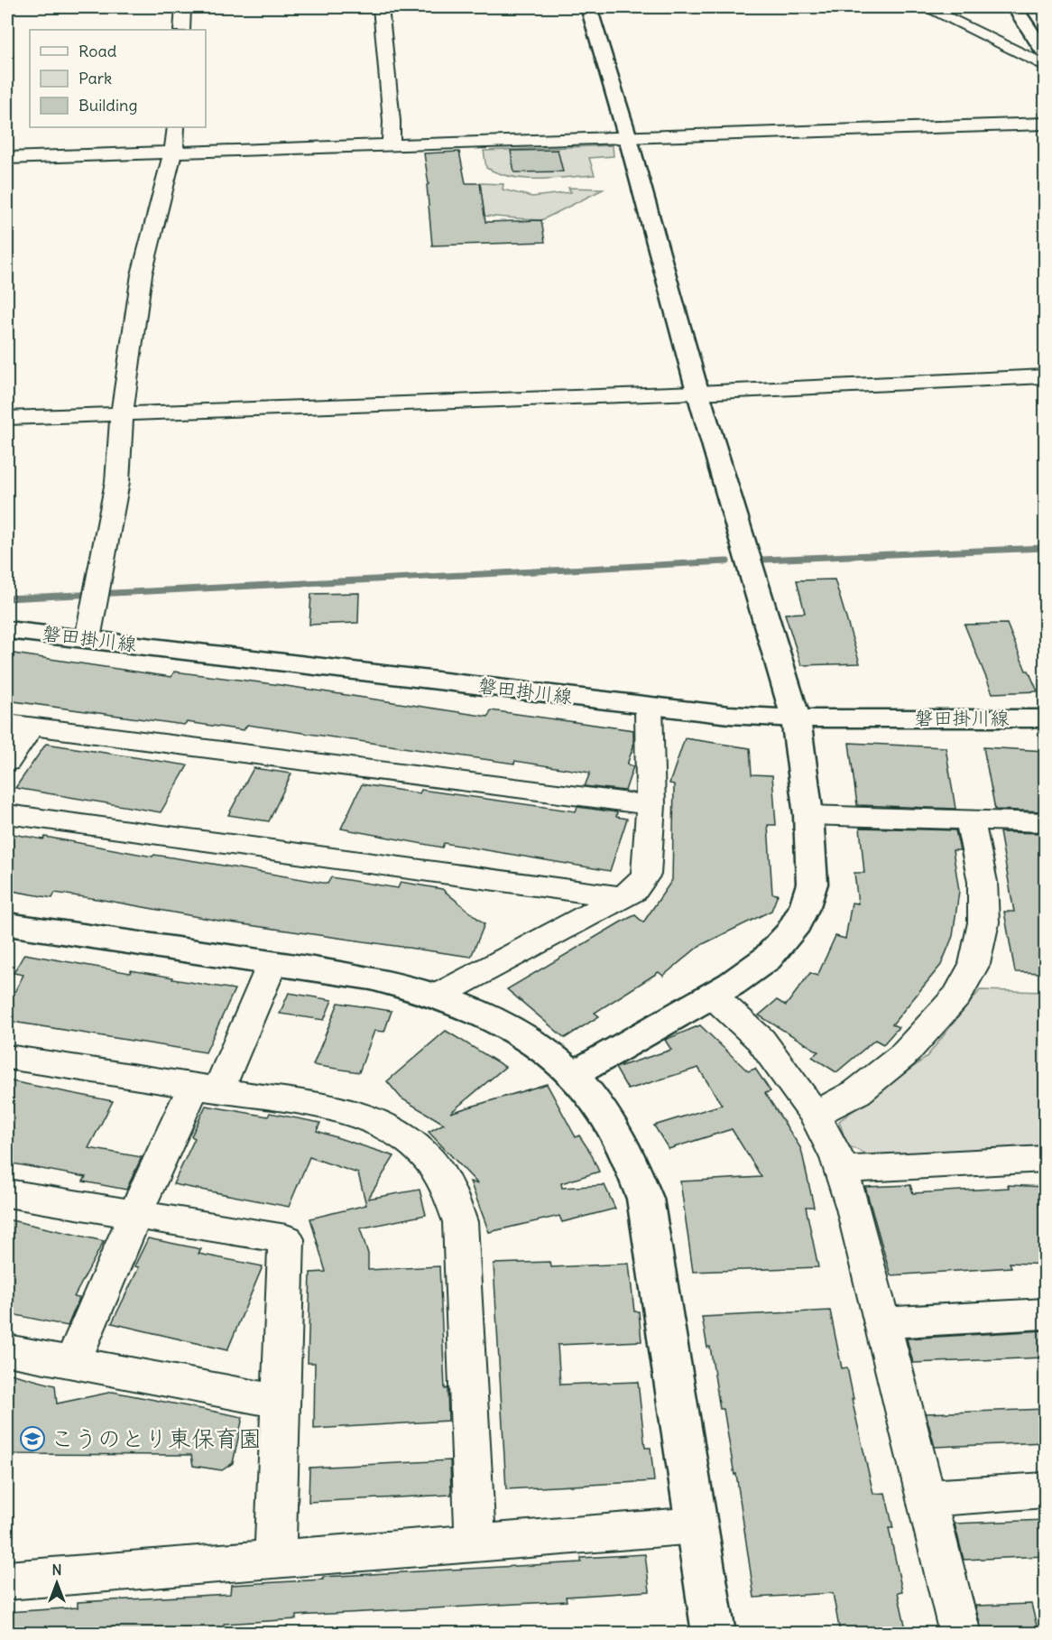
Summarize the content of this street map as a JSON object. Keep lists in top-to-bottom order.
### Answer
{
  "streets": {
    "street": ["磐田掛川線"]
  },
  "places": {
    "school or university": ["こうのとり東保育園"]
  },
  "legend": ["Road", "Park", "Building"],
  "north": "top"
}
